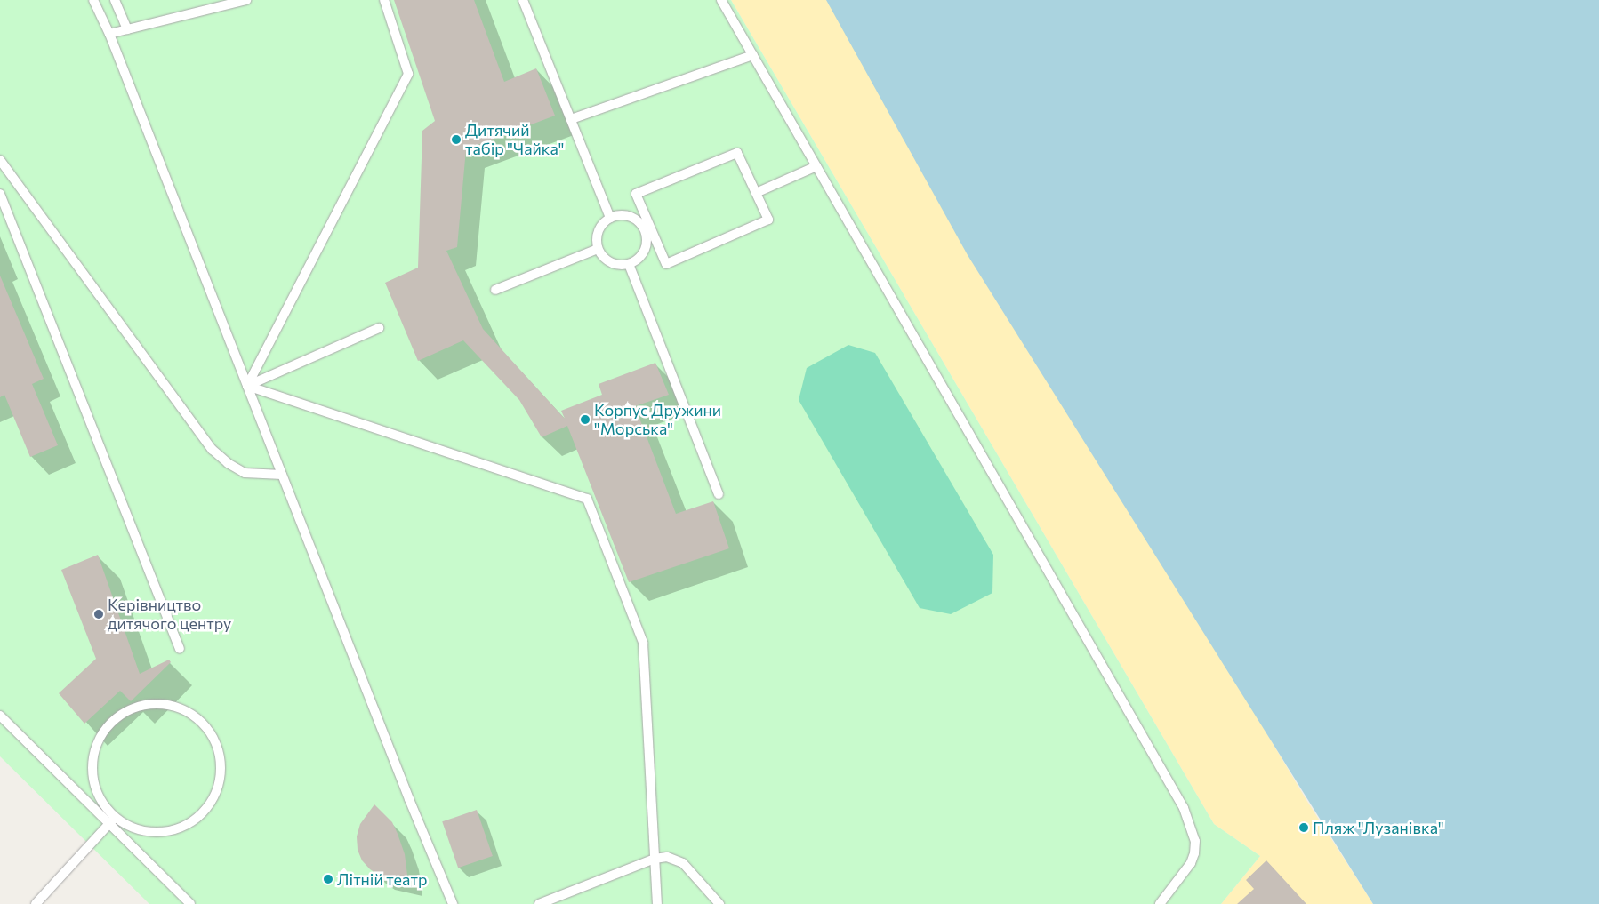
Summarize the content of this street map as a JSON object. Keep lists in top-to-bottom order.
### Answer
{
  "places": [
    "Дитячий табір \"Чайка\"",
    "Корпус Дружини \"Морська\"",
    "Керівництво дитячого центру",
    "Пляж \"Лузанівка\"",
    "Літній театр"
  ]
}
